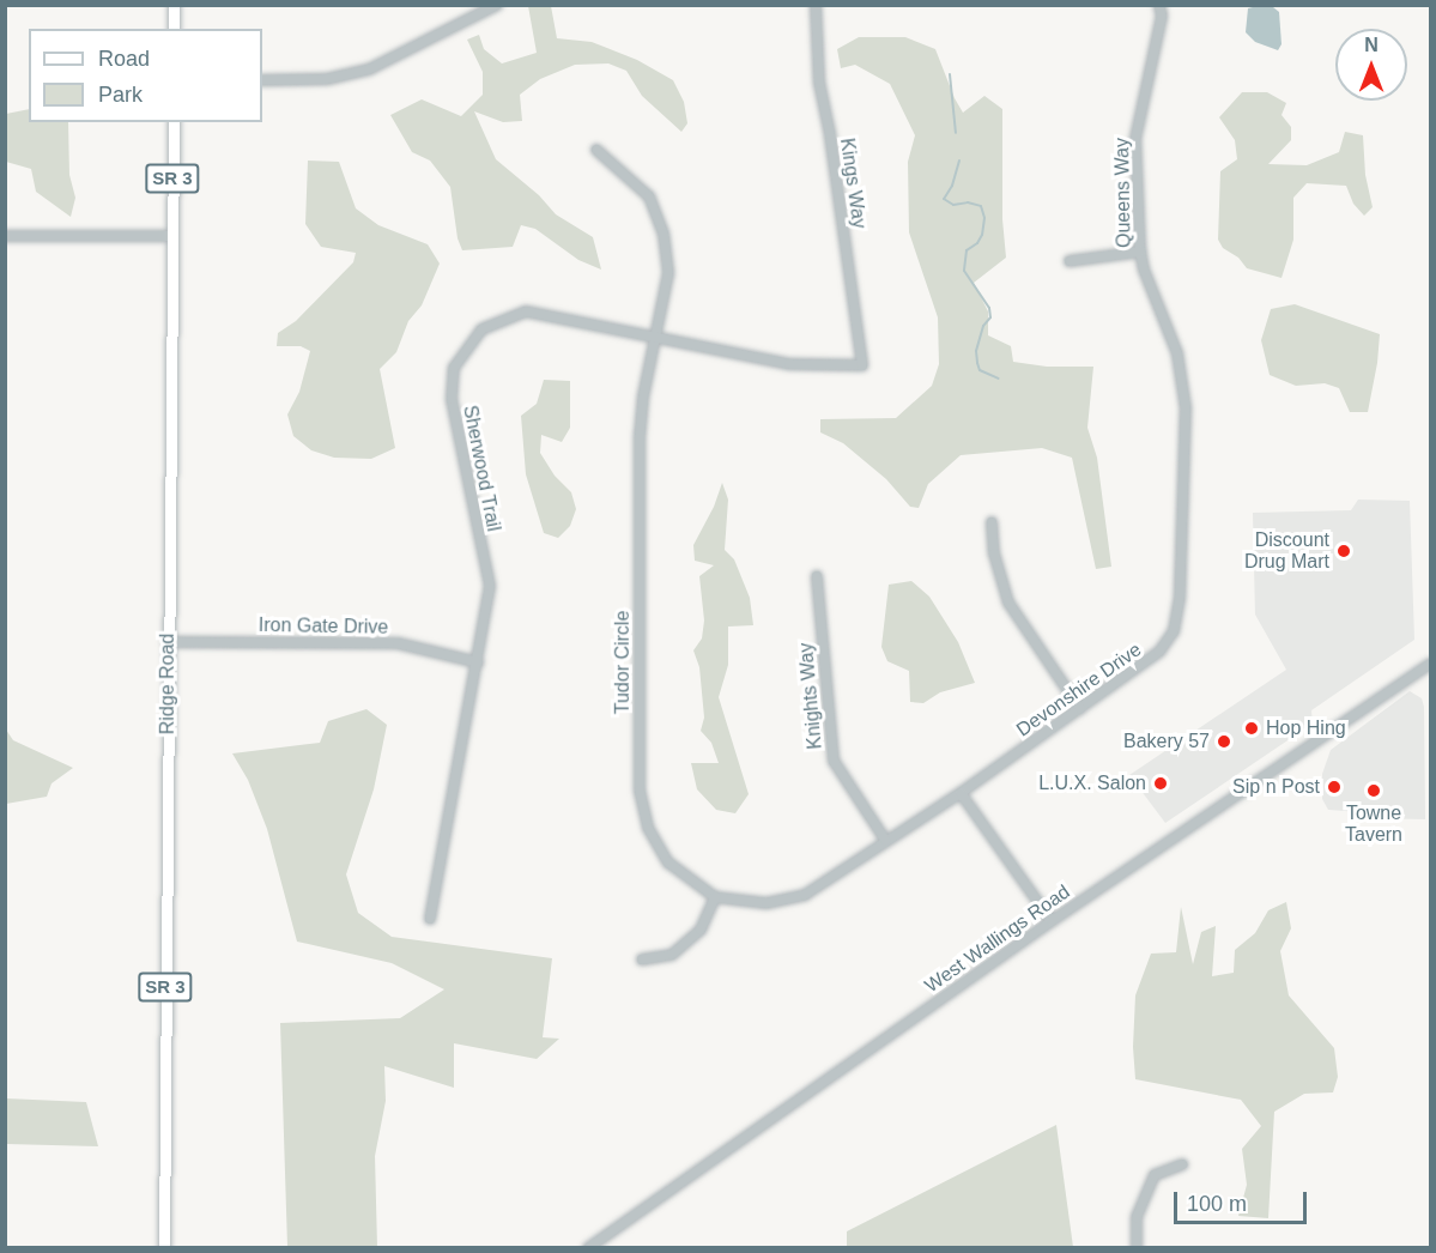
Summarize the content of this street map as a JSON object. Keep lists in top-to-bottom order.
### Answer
{
  "streets": {
    "main road": ["SR 3", "Ridge Road"],
    "street": [
      "Kings Way",
      "Queens Way",
      "Sherwood Trail",
      "Iron Gate Drive",
      "Tudor Circle",
      "Devonshire Drive",
      "Knights Way",
      "West Wallings Road"
    ]
  },
  "crossings": [
    ["Kings Way", "Sherwood Trail"],
    ["Queens Way", "Devonshire Drive"],
    ["Sherwood Trail", "Iron Gate Drive"],
    ["Sherwood Trail", "Tudor Circle"],
    ["Iron Gate Drive", "Ridge Road"]
  ],
  "places": [
    "Discount Drug Mart",
    "Hop Hing",
    "Bakery 57",
    "L.U.X. Salon",
    "Sip n Post",
    "Towne Tavern"
  ],
  "legend": ["Road", "Park"],
  "scale_bar": "100 m",
  "north": "top"
}
